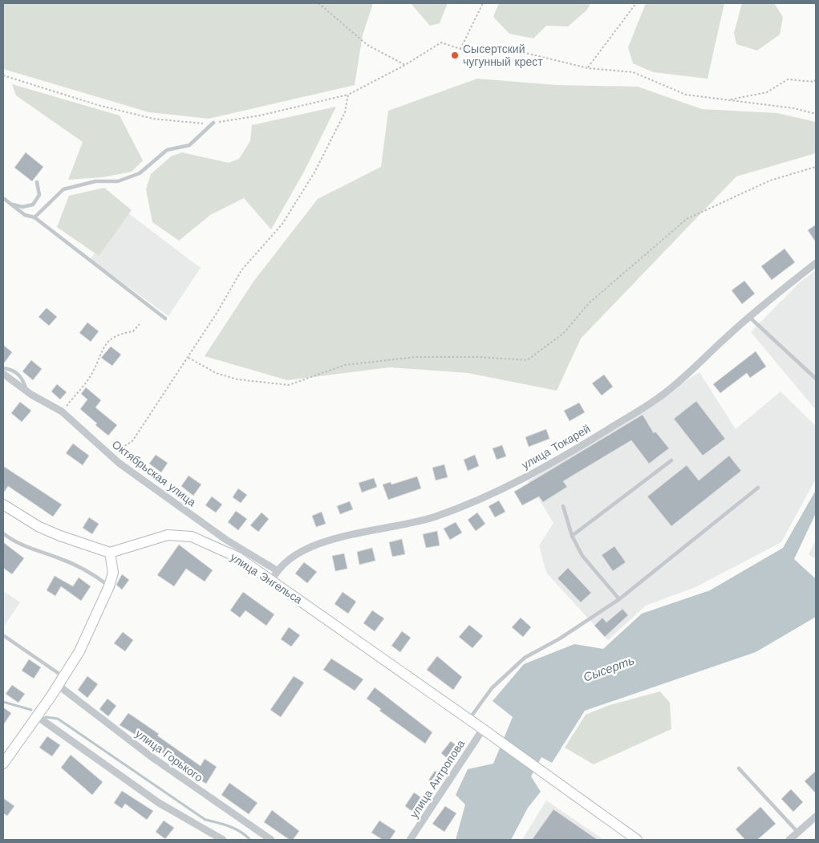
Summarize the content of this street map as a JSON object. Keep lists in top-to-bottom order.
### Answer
{
  "streets": {
    "street": [
      "улица Токарей",
      "Октябрьская улица",
      "улица Энгельса",
      "улица Горького",
      "улица Антропова"
    ]
  },
  "crossings": [
    ["улица Токарей", "Октябрьская улица"],
    ["улица Токарей", "улица Энгельса"],
    ["Октябрьская улица", "улица Энгельса"],
    ["улица Энгельса", "улица Антропова"]
  ],
  "water": ["Сысерть"],
  "places": ["Сысертский чугунный крест"]
}
